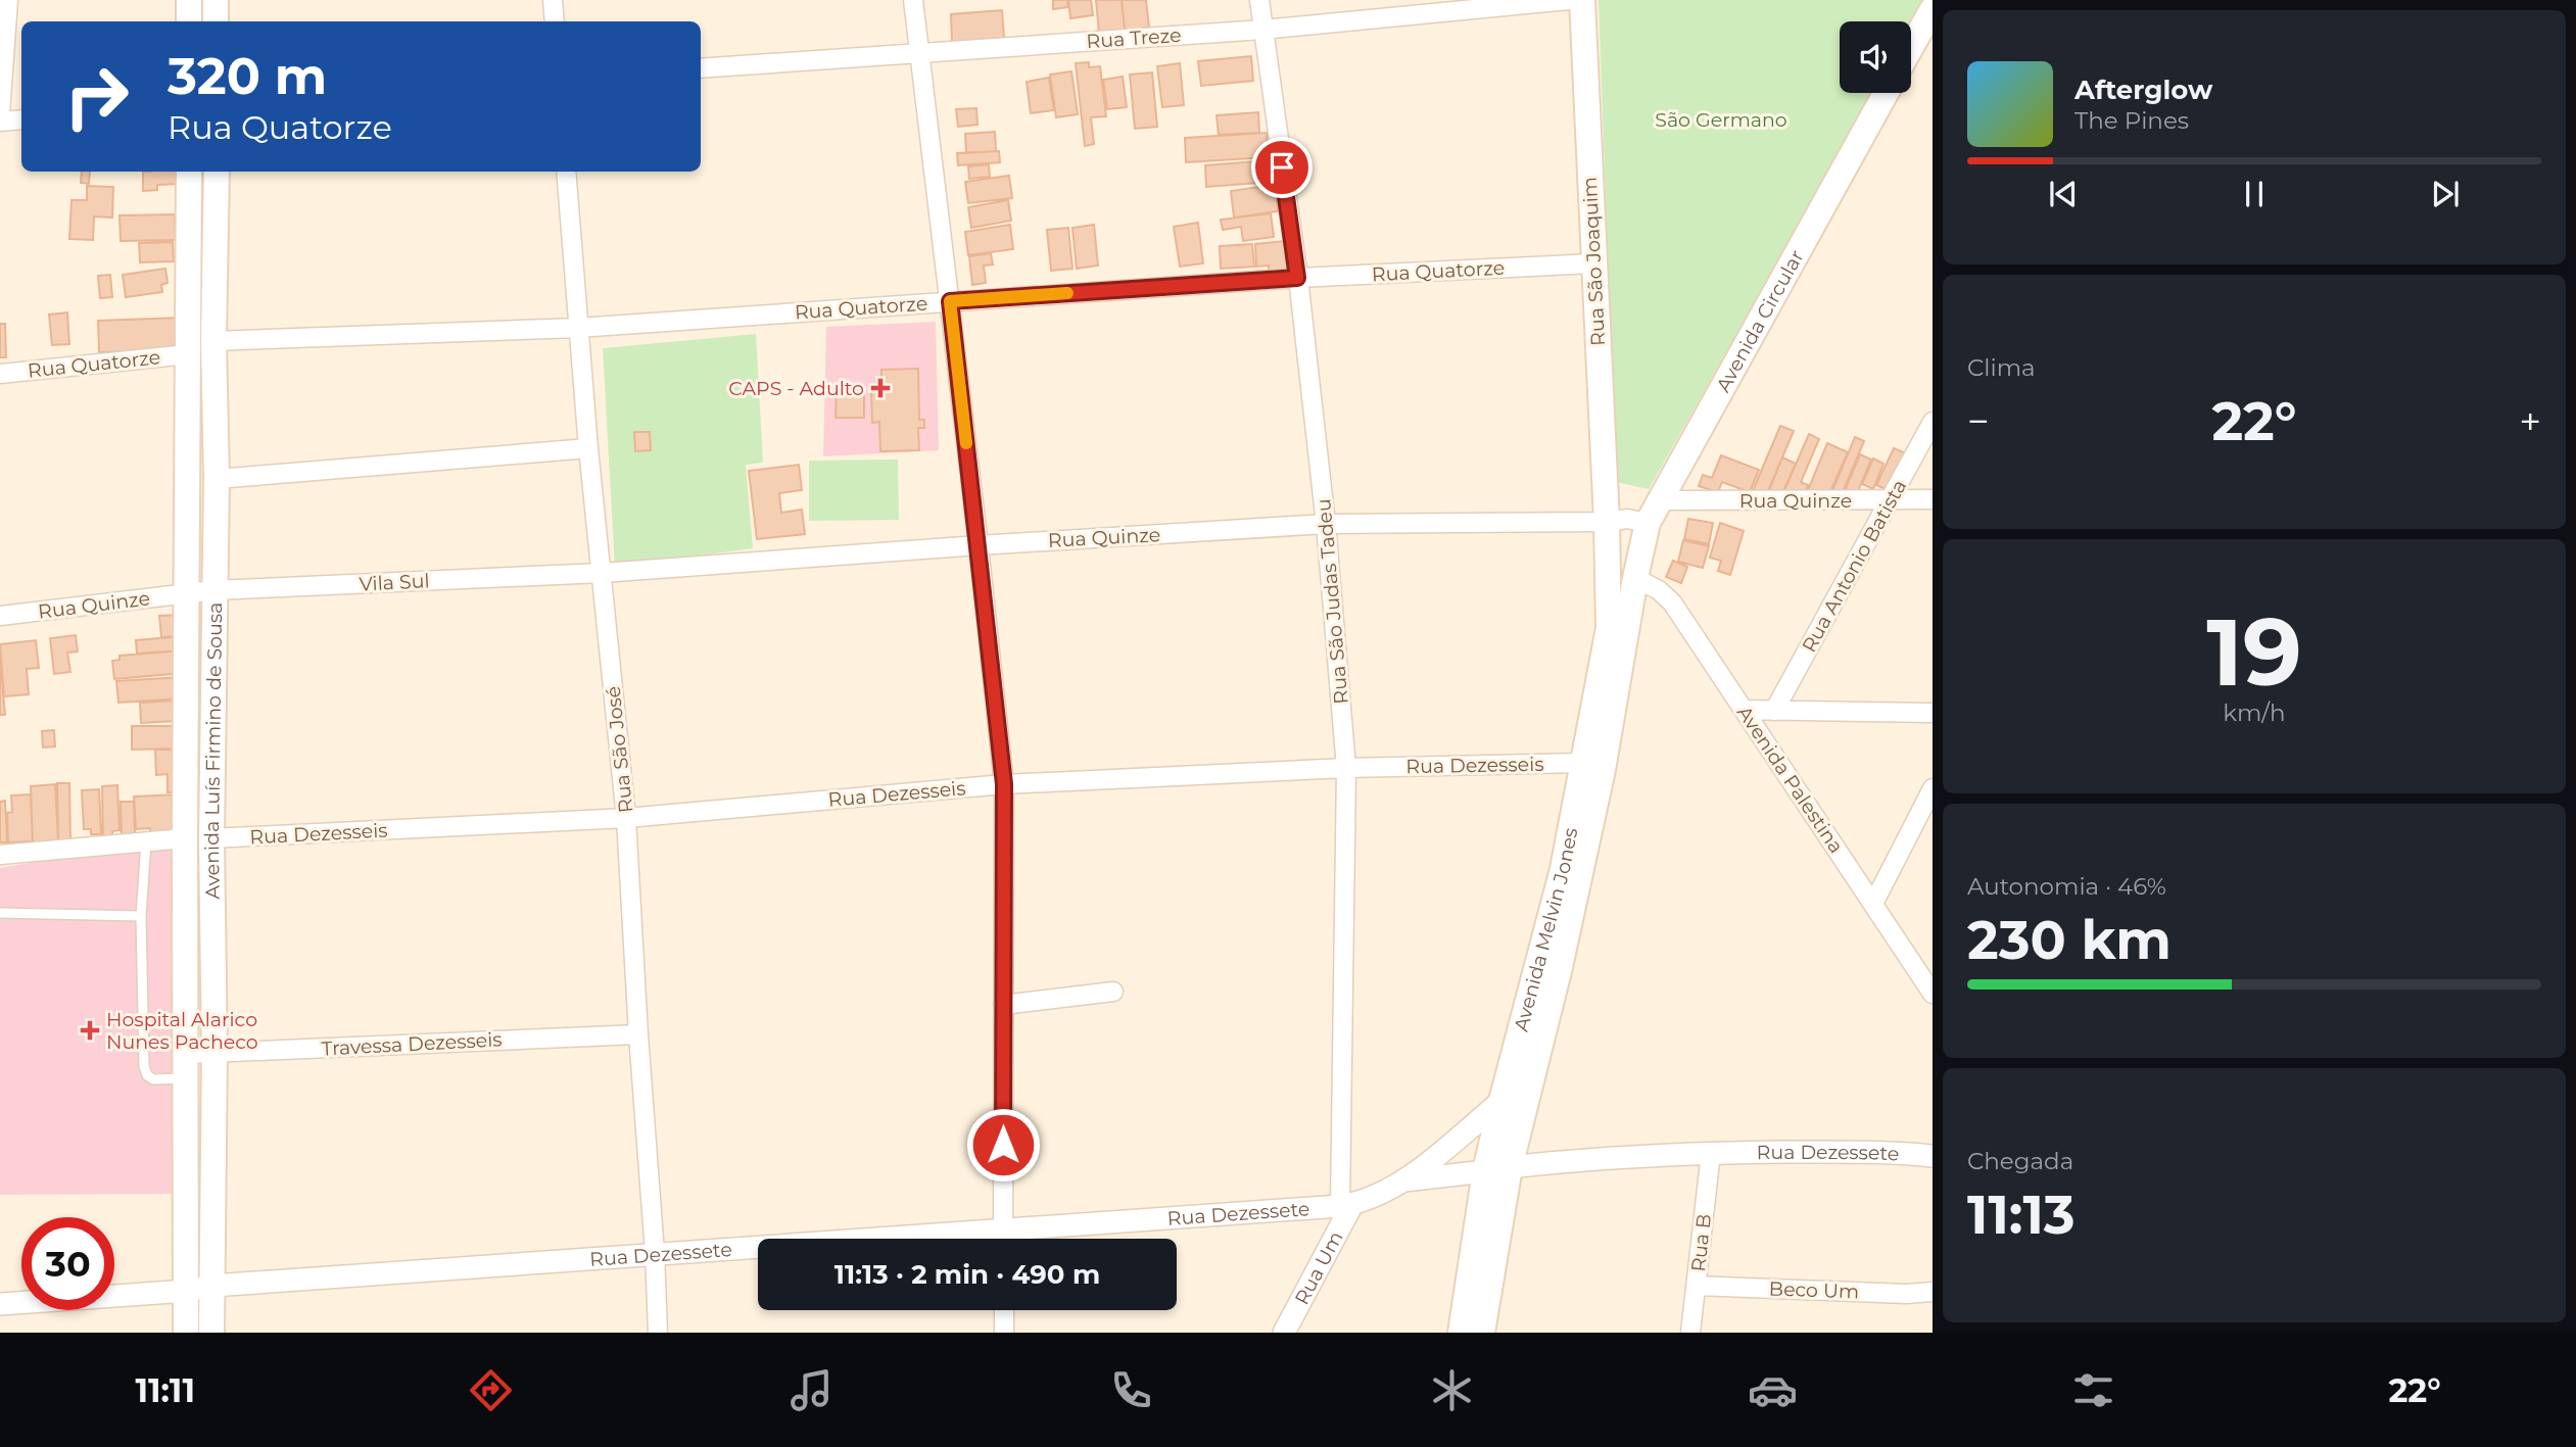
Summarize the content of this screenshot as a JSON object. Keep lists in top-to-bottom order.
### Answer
{
  "streets": {
    "main road": [
      "Rua São Joaquim",
      "Avenida Circular",
      "Avenida Luís Firmino de Sousa",
      "Avenida Melvin Jones"
    ],
    "street": [
      "Rua Treze",
      "Rua Quatorze",
      "Rua Quinze",
      "Rua Antonio Batista",
      "Vila Sul",
      "Rua São Judas Tadeu",
      "Rua São José",
      "Rua Dezesseis",
      "Avenida Palestina",
      "Travessa Dezesseis",
      "Rua Dezessete",
      "Rua B",
      "Rua Um",
      "Beco Um"
    ]
  },
  "crossings": [
    ["Rua Treze", "Rua São Judas Tadeu"],
    ["Rua São Joaquim", "Rua Quatorze"],
    ["Rua São Joaquim", "Rua Quinze"],
    ["Rua São Joaquim", "Avenida Melvin Jones"],
    ["Rua Quatorze", "Rua São Judas Tadeu"],
    ["Rua Quatorze", "Rua São José"],
    ["Rua Quatorze", "Avenida Luís Firmino de Sousa"],
    ["Avenida Circular", "Rua Quinze"],
    ["Avenida Circular", "Avenida Melvin Jones"],
    ["Rua Quinze", "Rua Antonio Batista"],
    ["Rua Quinze", "Vila Sul"],
    ["Rua Quinze", "Rua São Judas Tadeu"],
    ["Rua Quinze", "Rua São José"],
    ["Rua Quinze", "Avenida Luís Firmino de Sousa"],
    ["Rua Quinze", "Avenida Melvin Jones"],
    ["Vila Sul", "Rua São José"],
    ["Vila Sul", "Avenida Luís Firmino de Sousa"],
    ["Rua São Judas Tadeu", "Rua Dezesseis"],
    ["Rua São Judas Tadeu", "Rua Dezessete"],
    ["Rua São Judas Tadeu", "Rua Um"],
    ["Rua São José", "Rua Dezesseis"],
    ["Rua São José", "Travessa Dezesseis"],
    ["Rua São José", "Rua Dezessete"],
    ["Avenida Luís Firmino de Sousa", "Rua Dezesseis"],
    ["Avenida Luís Firmino de Sousa", "Travessa Dezesseis"],
    ["Avenida Luís Firmino de Sousa", "Rua Dezessete"],
    ["Rua Dezesseis", "Avenida Melvin Jones"],
    ["Avenida Palestina", "Avenida Melvin Jones"],
    ["Avenida Melvin Jones", "Rua Dezessete"],
    ["Rua Dezessete", "Rua B"],
    ["Rua Dezessete", "Rua Um"],
    ["Rua B", "Beco Um"]
  ],
  "parks": ["São Germano"],
  "places": {
    "health": ["CAPS - Adulto", "Hospital Alarico Nunes Pacheco"]
  },
  "page": {
    "turn": ["320 m", "Rua Quatorze"],
    "song": ["Afterglow", "The Pines"],
    "tile": [
      "Clima",
      ["19", "km/h"],
      ["Autonomia · 46%", "230 km"],
      ["Chegada", "11:13"]
    ],
    "heat": ["−", "22°", "+"],
    "limit": "30",
    "trip": "11:13 · 2 min · 490 m",
    "tabs": ["11:11", "22°"]
  }
}
